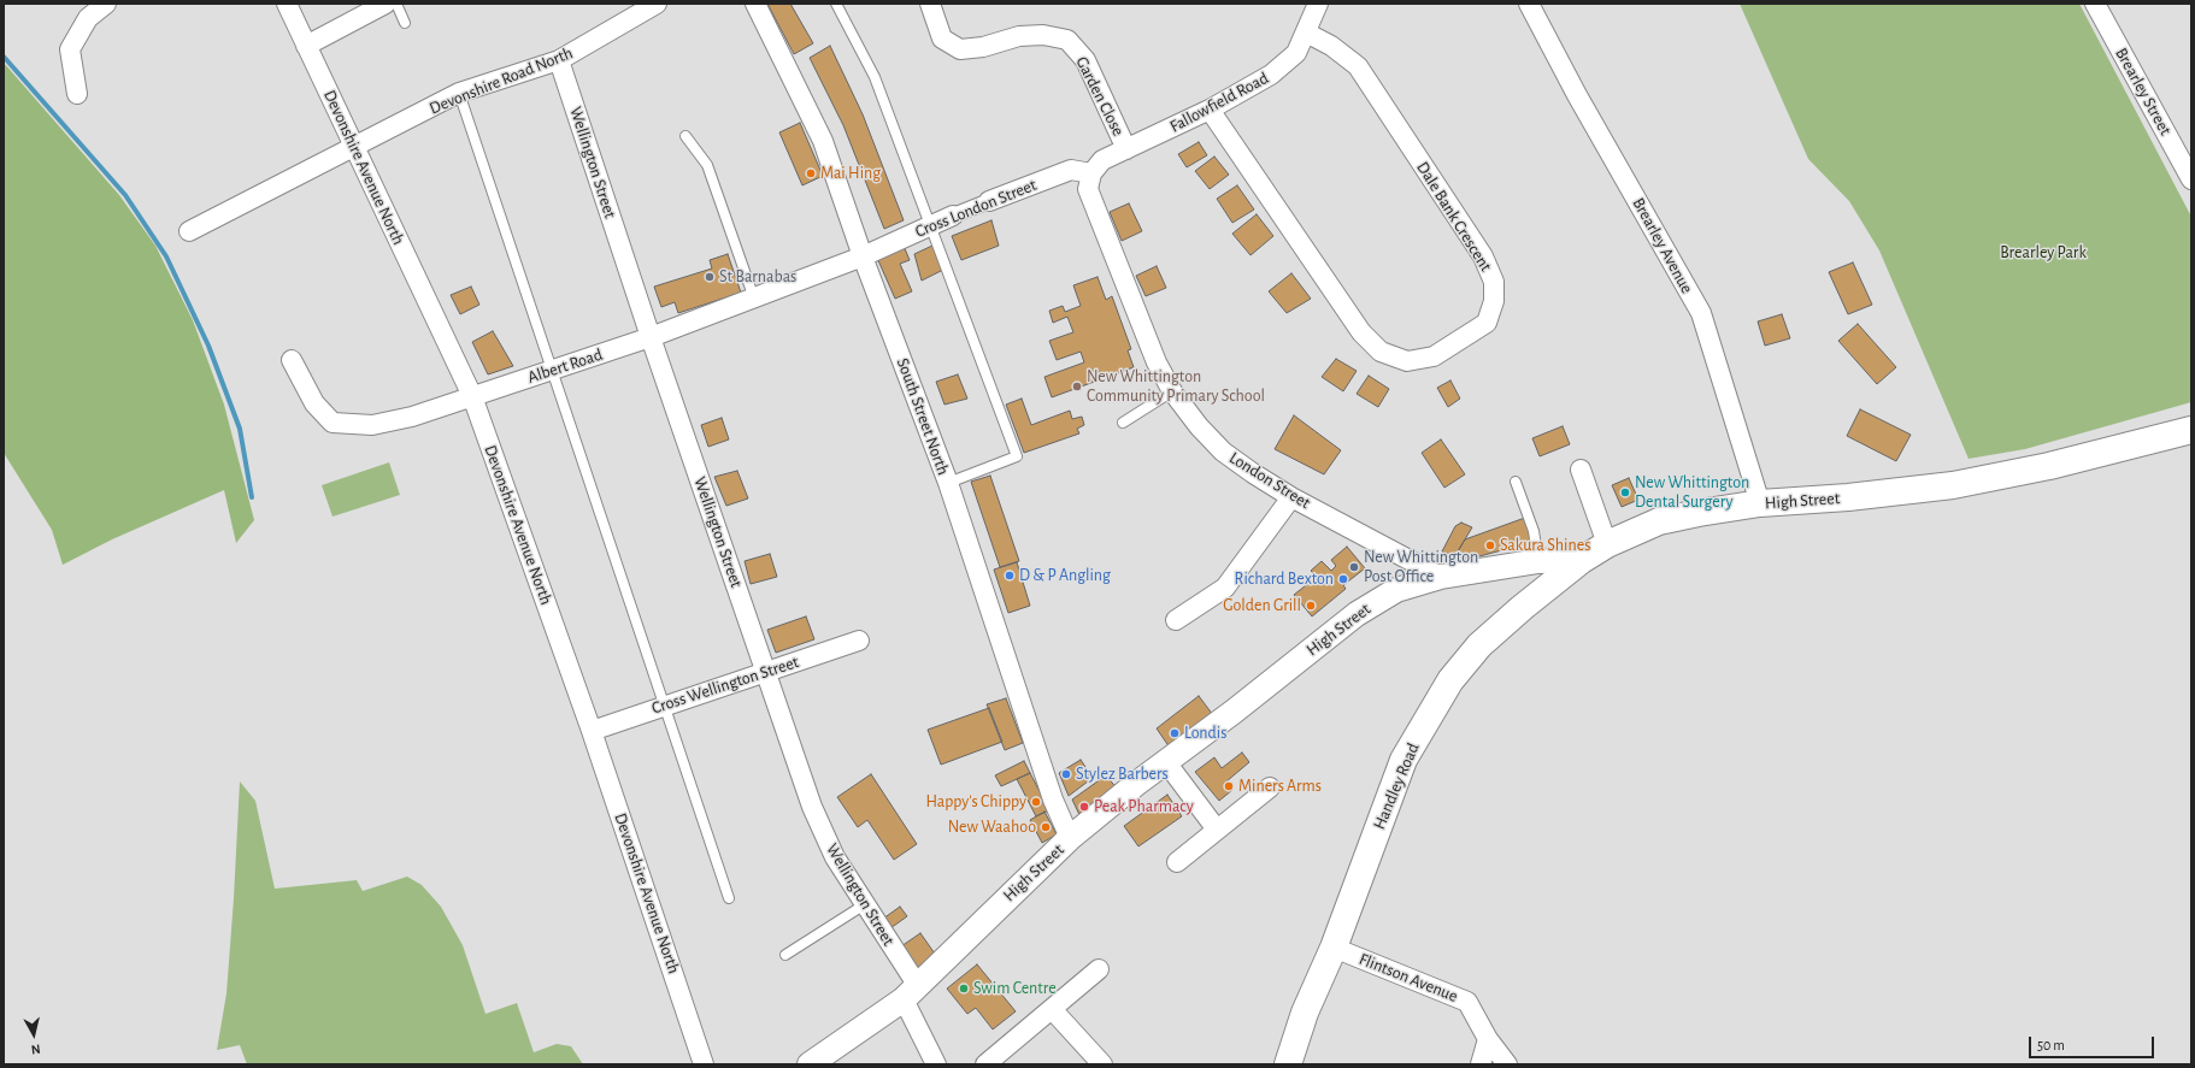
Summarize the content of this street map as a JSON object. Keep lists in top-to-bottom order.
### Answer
{
  "streets": {
    "main road": ["High Street", "Handley Road"],
    "street": [
      "Devonshire Road North",
      "Brearley Street",
      "Garden Close",
      "Fallowfield Road",
      "Wellington Street",
      "Devonshire Avenue North",
      "Cross London Street",
      "Dale Bank Crescent",
      "Brearley Avenue",
      "Albert Road",
      "South Street North",
      "London Street",
      "Cross Wellington Street",
      "Flintson Avenue"
    ]
  },
  "crossings": [
    ["Devonshire Road North", "Wellington Street"],
    ["Devonshire Road North", "Devonshire Avenue North"],
    ["Garden Close", "Fallowfield Road"],
    ["Fallowfield Road", "Cross London Street"],
    ["Fallowfield Road", "Dale Bank Crescent"],
    ["Fallowfield Road", "London Street"],
    ["Wellington Street", "Albert Road"],
    ["Wellington Street", "High Street"],
    ["Wellington Street", "Cross Wellington Street"],
    ["Devonshire Avenue North", "Albert Road"],
    ["Devonshire Avenue North", "Cross Wellington Street"],
    ["Cross London Street", "Albert Road"],
    ["Cross London Street", "South Street North"],
    ["Cross London Street", "London Street"],
    ["Brearley Avenue", "High Street"],
    ["Albert Road", "South Street North"],
    ["South Street North", "High Street"],
    ["London Street", "High Street"],
    ["High Street", "Handley Road"],
    ["Handley Road", "Flintson Avenue"]
  ],
  "parks": ["Brearley Park"],
  "places": [
    "Mai Hing",
    "St Barnabas",
    "New Whittington Community Primary School",
    "New Whittington Dental Surgery",
    "Sakura Shines",
    "New Whittington Post Office",
    "D & P Angling",
    "Richard Bexton",
    "Golden Grill",
    "Londis",
    "Stylez Barbers",
    "Miners Arms",
    "Happy's Chippy",
    "Peak Pharmacy",
    "New Waahoo",
    "Swim Centre"
  ],
  "scale_bar": "50 m",
  "north": "bottom"
}
